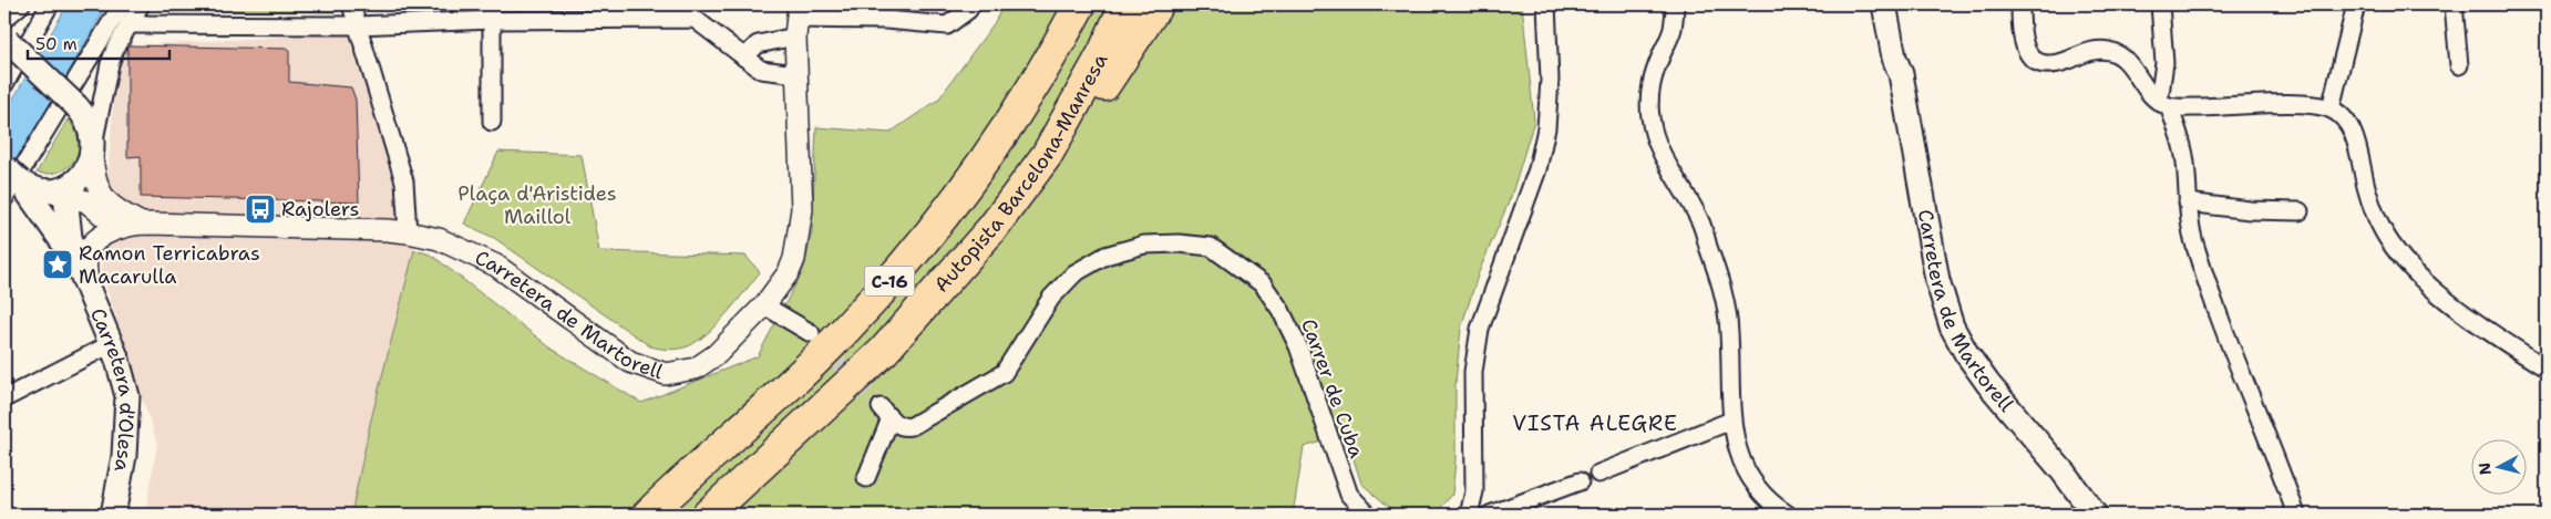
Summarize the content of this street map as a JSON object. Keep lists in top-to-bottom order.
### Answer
{
  "streets": {
    "highway": ["Autopista Barcelona-Manresa", "C-16"],
    "main road": ["Carretera de Martorell", "Carretera d'Olesa"],
    "street": ["Carrer de Cuba"]
  },
  "districts": ["VISTA ALEGRE"],
  "parks": ["Plaça d'Aristides Maillol"],
  "places": {
    "bus stop": ["Rajolers"],
    "place": ["Ramon Terricabras Macarulla"]
  },
  "scale_bar": "50 m",
  "north": "left"
}
